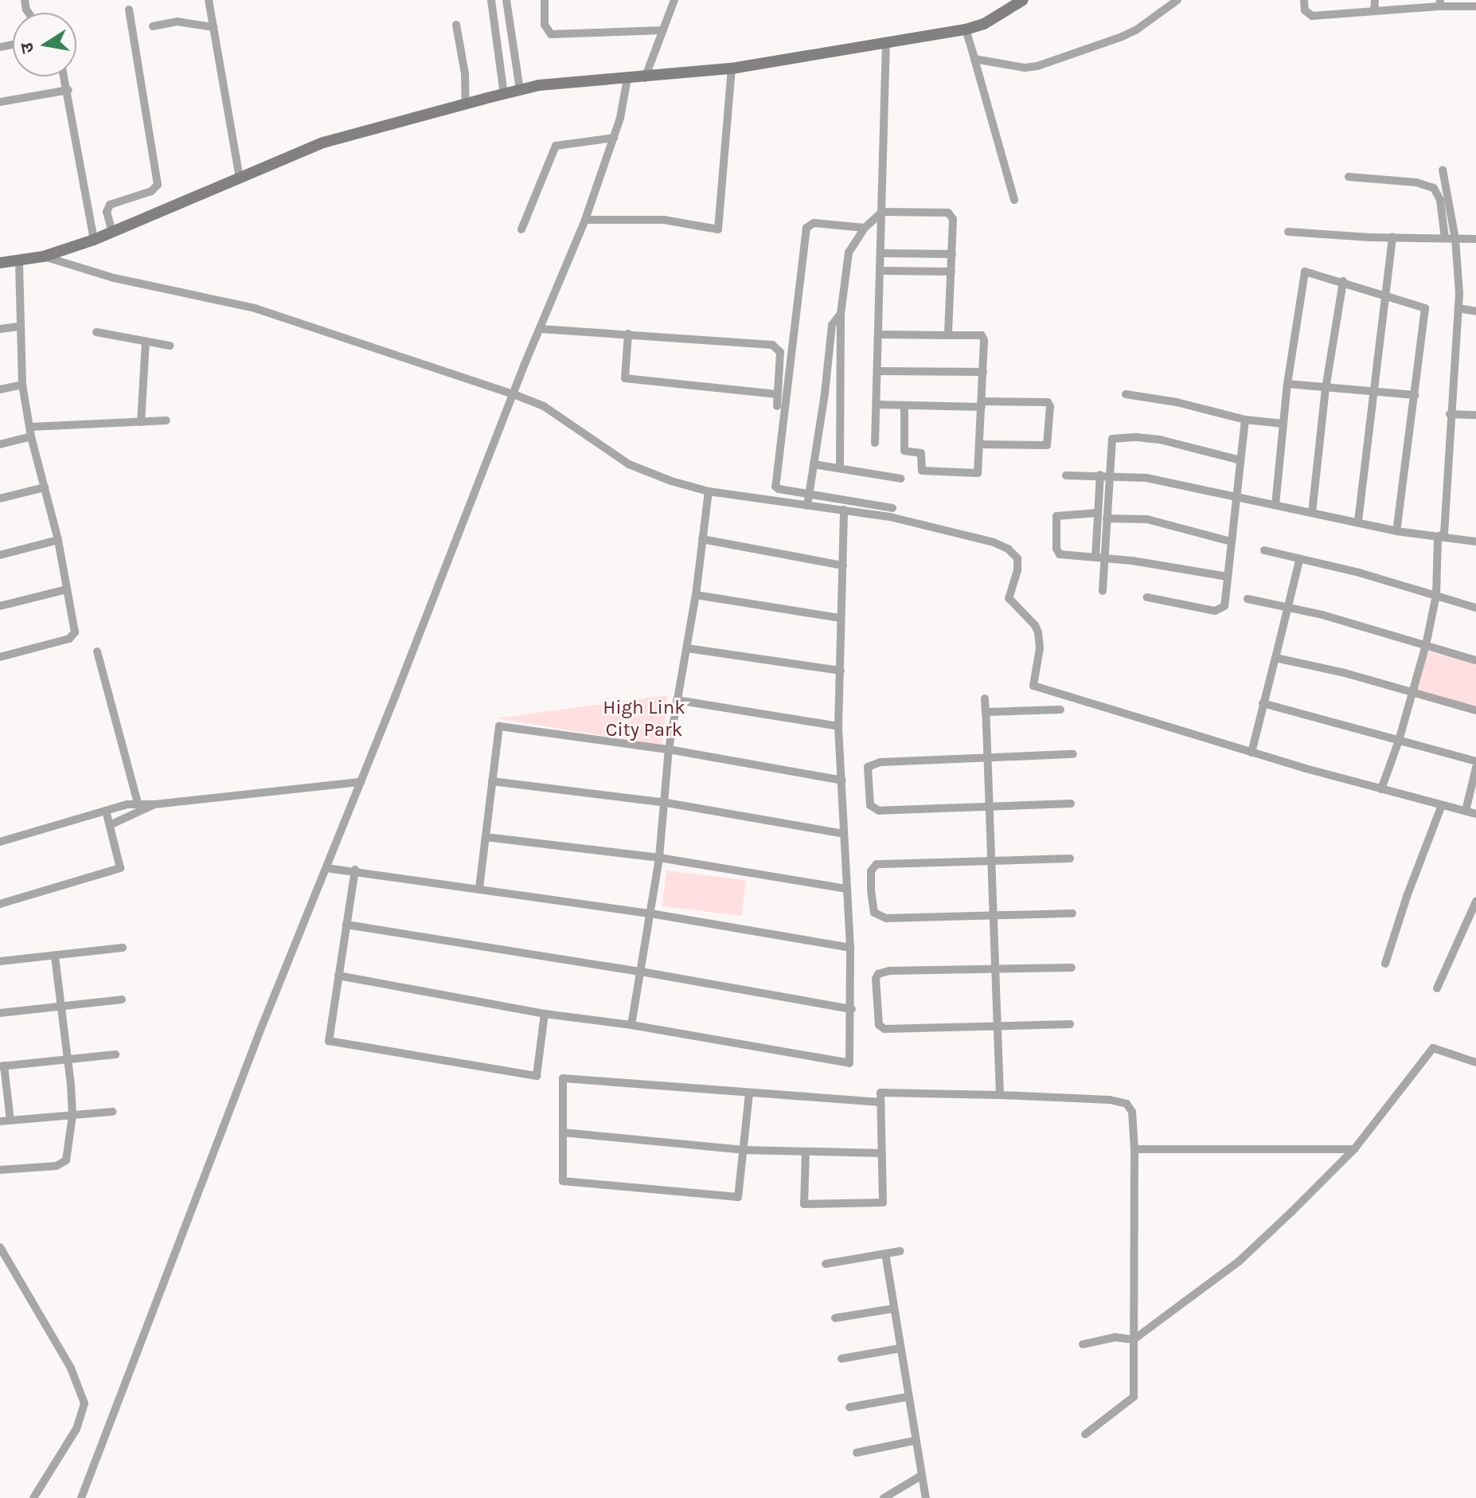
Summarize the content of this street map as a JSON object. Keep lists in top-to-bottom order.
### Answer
{
  "parks": ["High Link City Park"],
  "north": "left"
}
